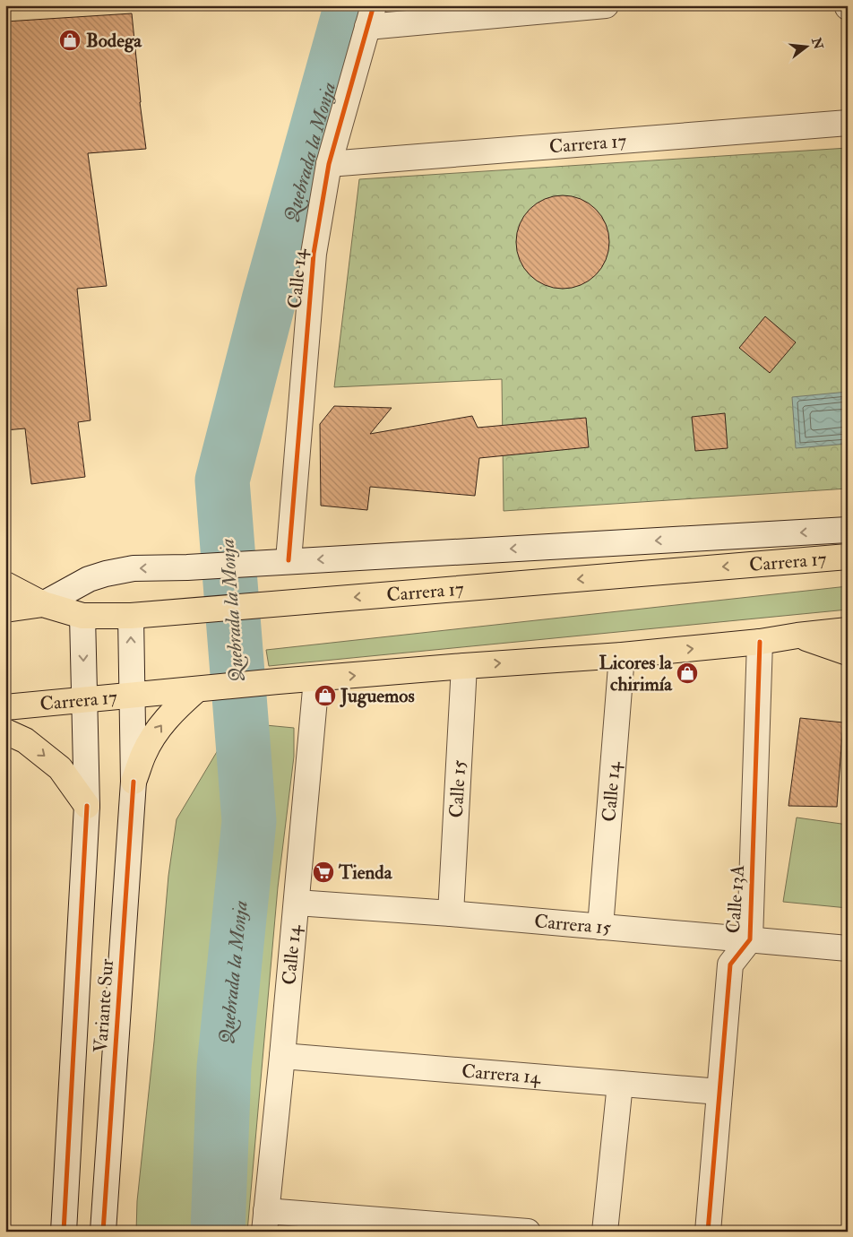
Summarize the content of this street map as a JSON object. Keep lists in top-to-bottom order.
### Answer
{
  "streets": {
    "main road": ["Carrera 17"],
    "street": [
      "Calle 14",
      "Calle 15",
      "Calle 13A",
      "Carrera 15",
      "Variante Sur",
      "Carrera 14"
    ]
  },
  "crossings": [
    ["Carrera 17", "Calle 14"],
    ["Carrera 17", "Calle 15"],
    ["Carrera 17", "Calle 13A"],
    ["Carrera 17", "Variante Sur"],
    ["Calle 14", "Carrera 15"],
    ["Calle 14", "Carrera 14"],
    ["Calle 15", "Carrera 15"],
    ["Calle 13A", "Carrera 15"],
    ["Calle 13A", "Carrera 14"]
  ],
  "water": ["Quebrada la Monja"],
  "places": {
    "shop": ["Bodega", "Licores la chirimía", "Juguemos"],
    "supermarket": ["Tienda"]
  },
  "north": "right"
}
